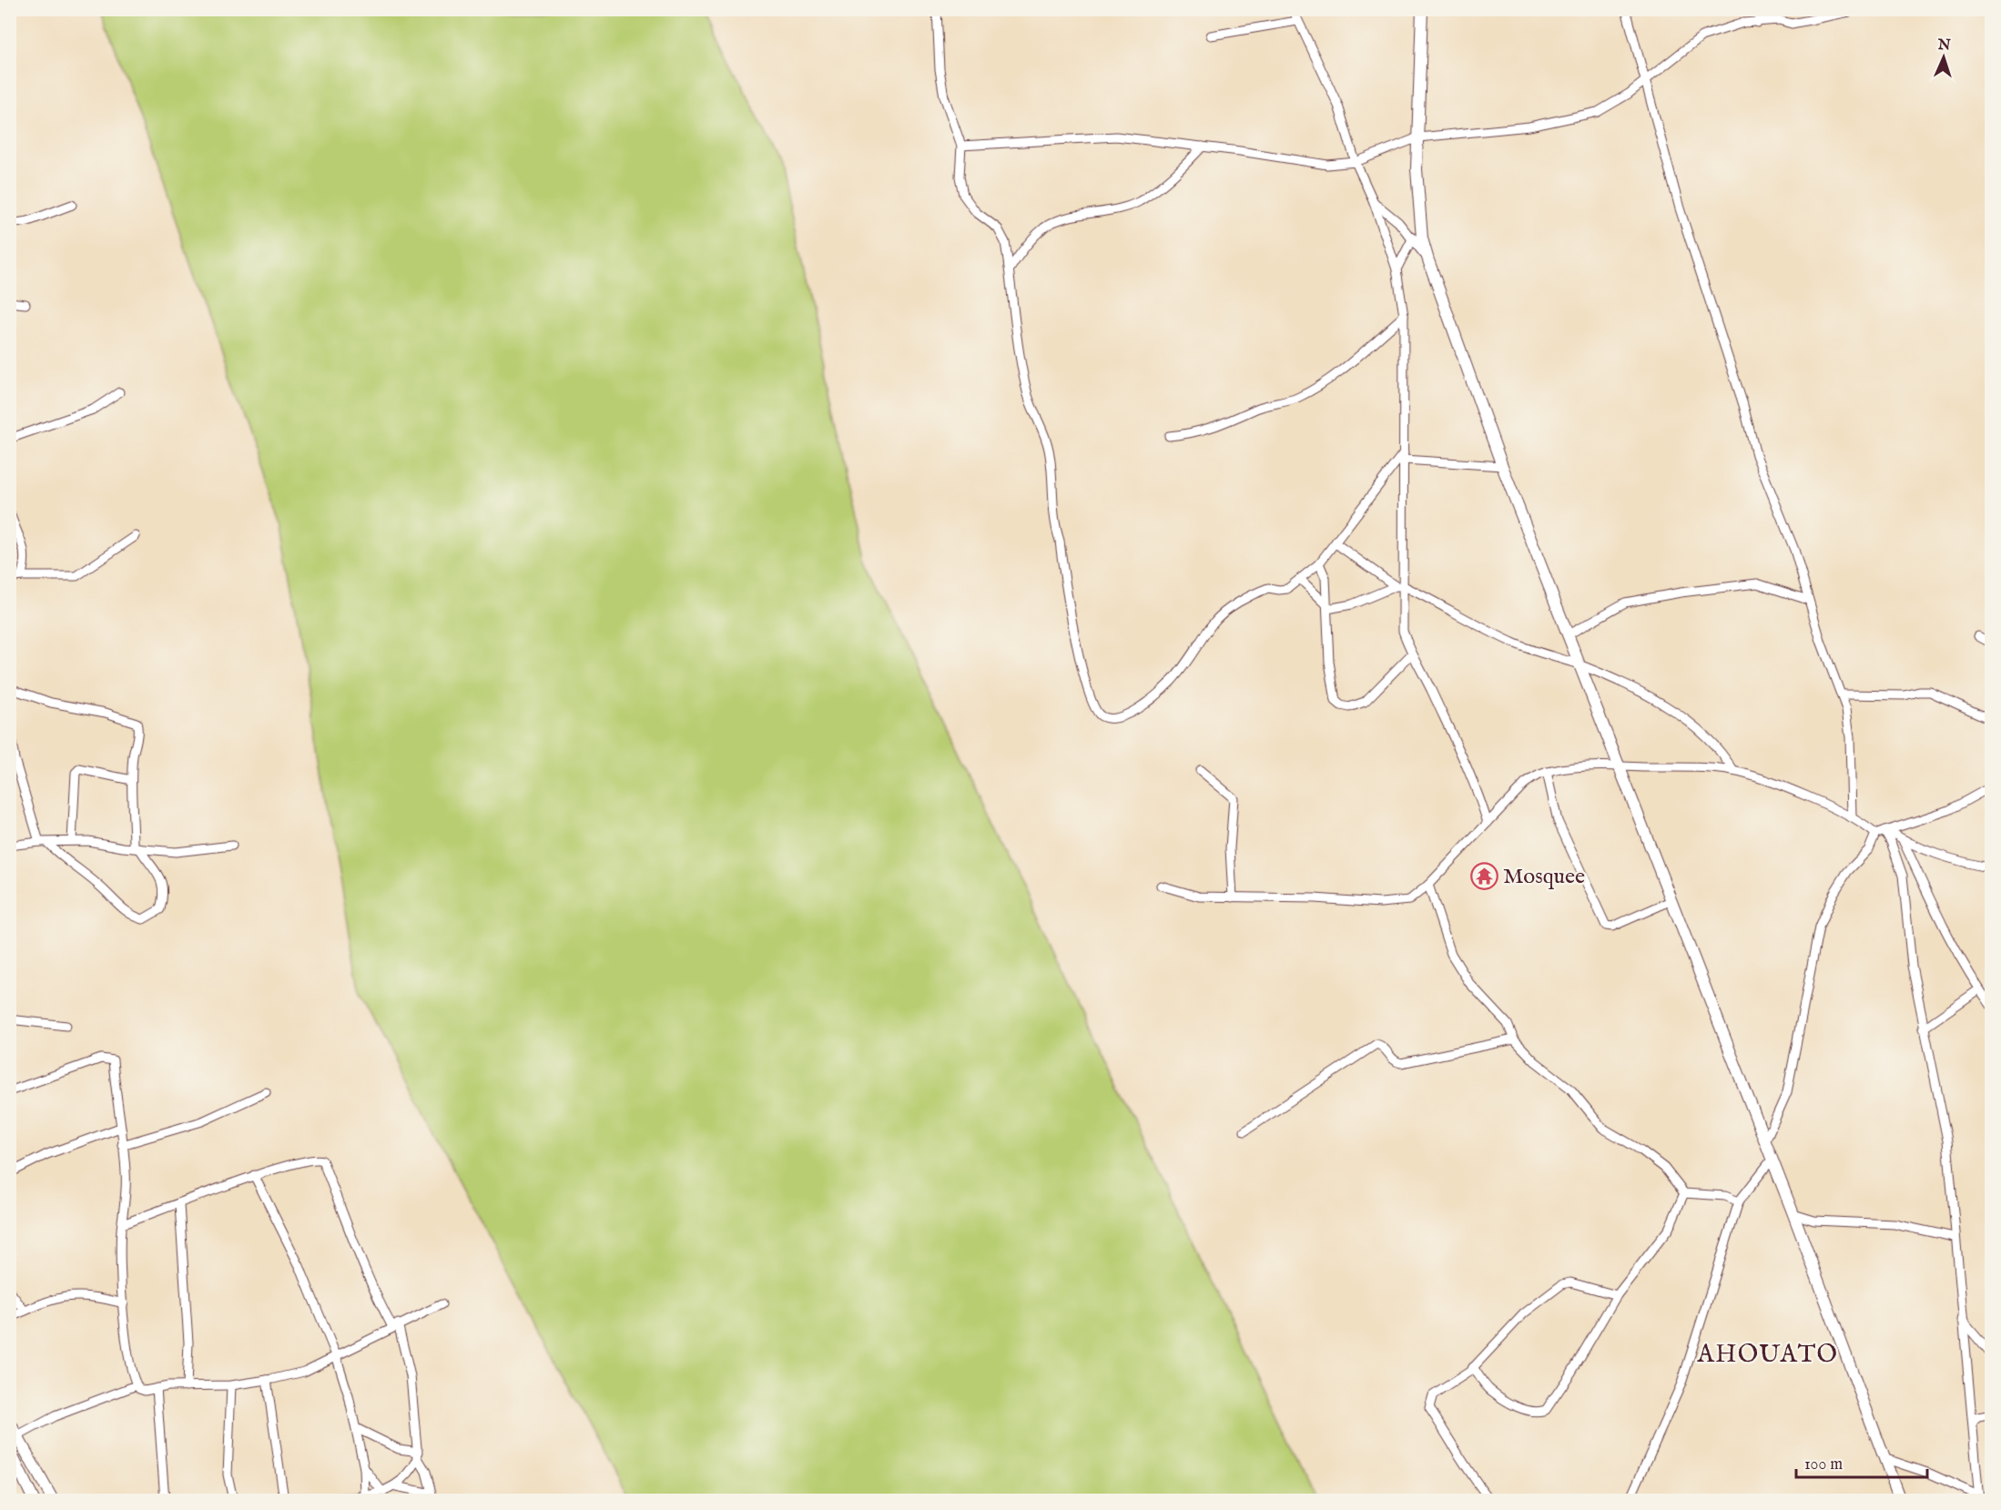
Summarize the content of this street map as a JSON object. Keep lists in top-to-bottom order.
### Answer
{
  "districts": ["AHOUATO"],
  "places": {
    "temple": ["Mosquee"]
  },
  "scale_bar": "100 m",
  "north": "top"
}
